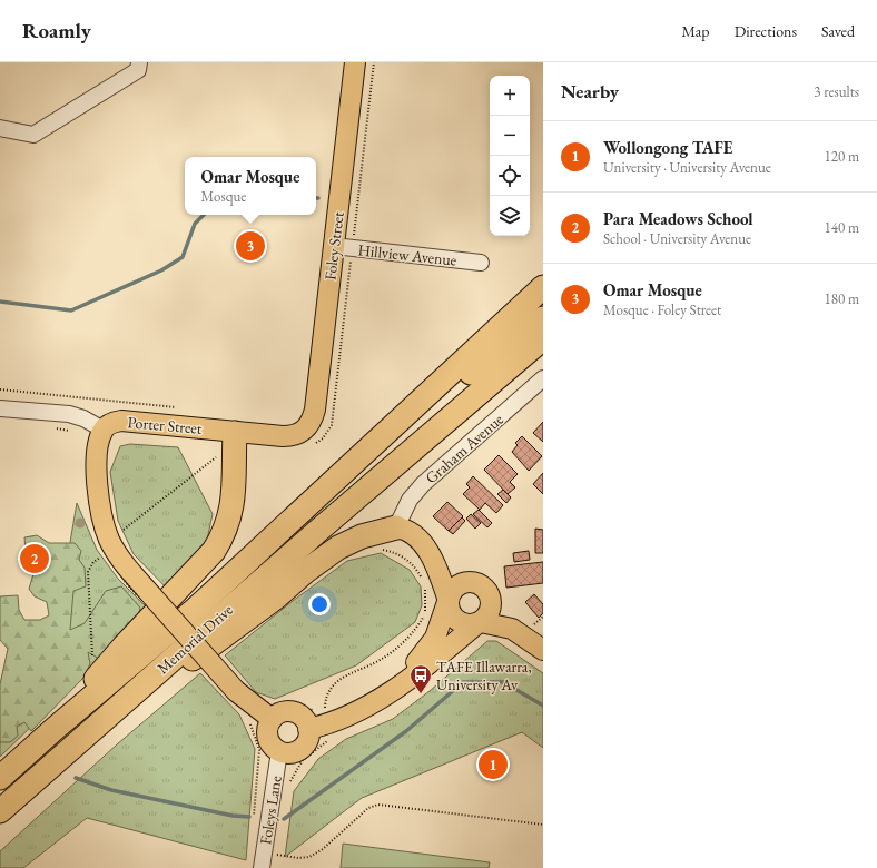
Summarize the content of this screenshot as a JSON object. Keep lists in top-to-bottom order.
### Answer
{
  "streets": {
    "highway": ["Memorial Drive"],
    "main road": ["Foley Street", "Porter Street"],
    "street": ["Hillview Avenue", "Graham Avenue", "Foleys Lane"]
  },
  "crossings": [
    ["Foley Street", "Hillview Avenue"],
    ["Foley Street", "Porter Street"]
  ],
  "places": {
    "bus stop": ["TAFE Illawarra, University Av"]
  },
  "page": {
    "header": "Roamly",
    "nav": ["Map", "Directions", "Saved"],
    "heading": ["Nearby", "3 results"],
    "map_buttons": ["+", "−"],
    "list": [
      {
        "mark": "1",
        "name": "Wollongong TAFE",
        "note": "University · University Avenue",
        "value": "120 m"
      },
      {
        "mark": "2",
        "name": "Para Meadows School",
        "note": "School · University Avenue",
        "value": "140 m"
      },
      {
        "mark": "3",
        "name": "Omar Mosque",
        "note": "Mosque · Foley Street",
        "value": "180 m"
      }
    ],
    "popup": ["Omar Mosque", "Mosque"],
    "pins": ["3", "2", "1"]
  }
}
